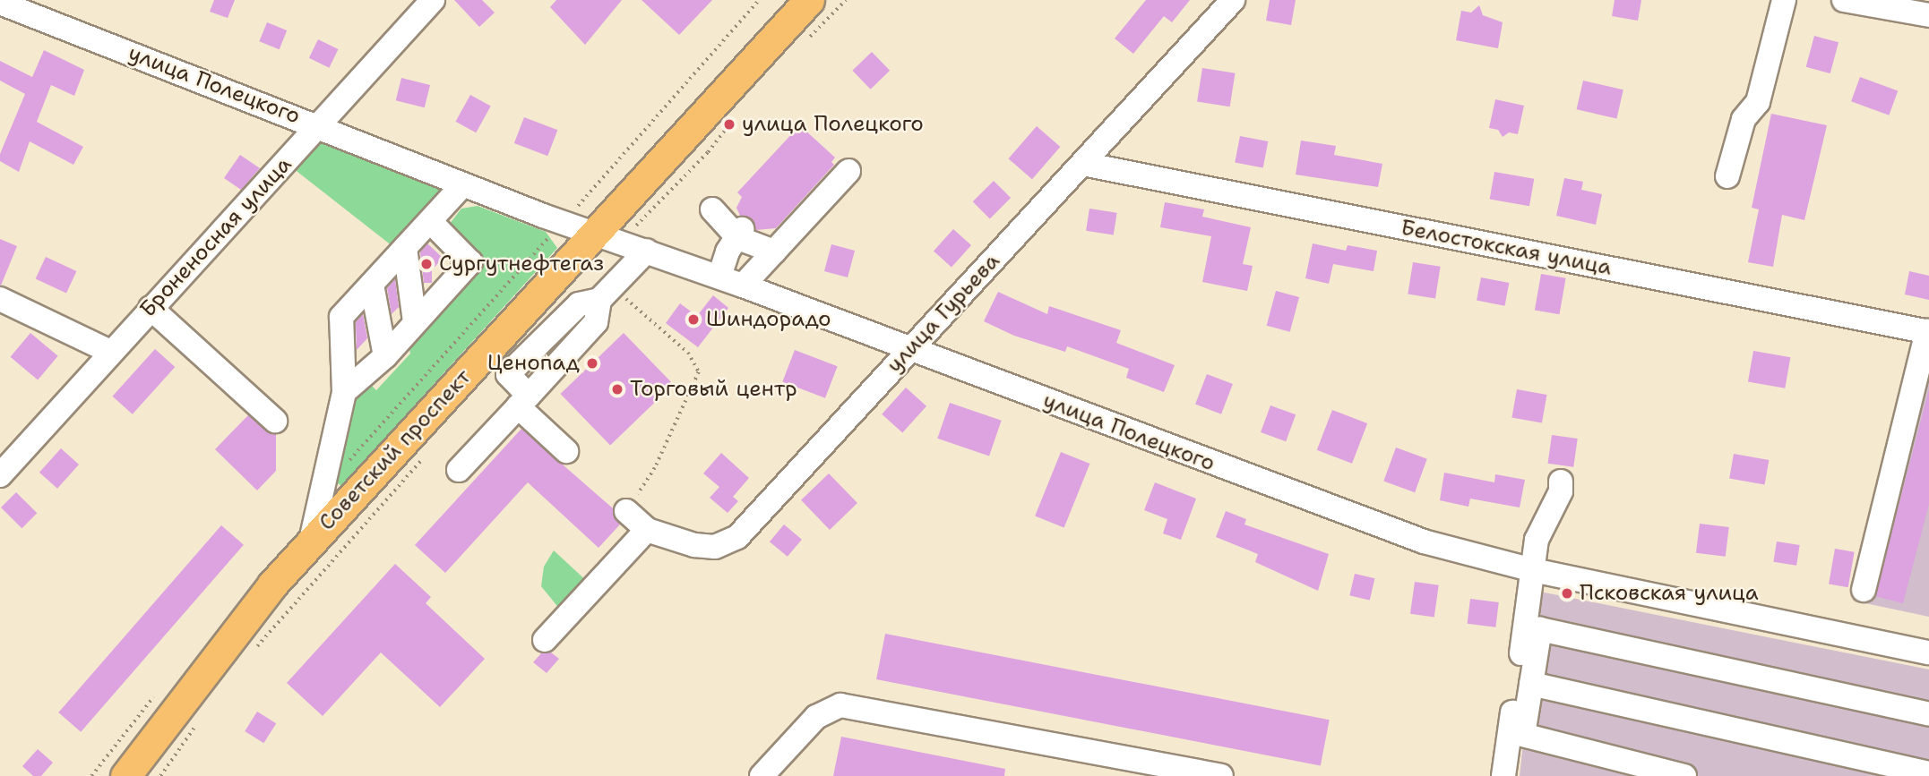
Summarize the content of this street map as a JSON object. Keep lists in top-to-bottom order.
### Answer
{
  "streets": {
    "main road": ["Советский проспект"],
    "street": [
      "улица Полецкого",
      "Броненосная улица",
      "Белостокская улица",
      "улица Гурьева"
    ]
  },
  "crossings": [
    ["улица Полецкого", "Броненосная улица"],
    ["улица Полецкого", "улица Гурьева"],
    ["улица Полецкого", "Советский проспект"],
    ["Белостокская улица", "улица Гурьева"]
  ],
  "places": [
    "улица Полецкого",
    "Сургутнефтегаз",
    "Шиндорадо",
    "Ценопад",
    "Торговый центр",
    "Псковская улица"
  ]
}
